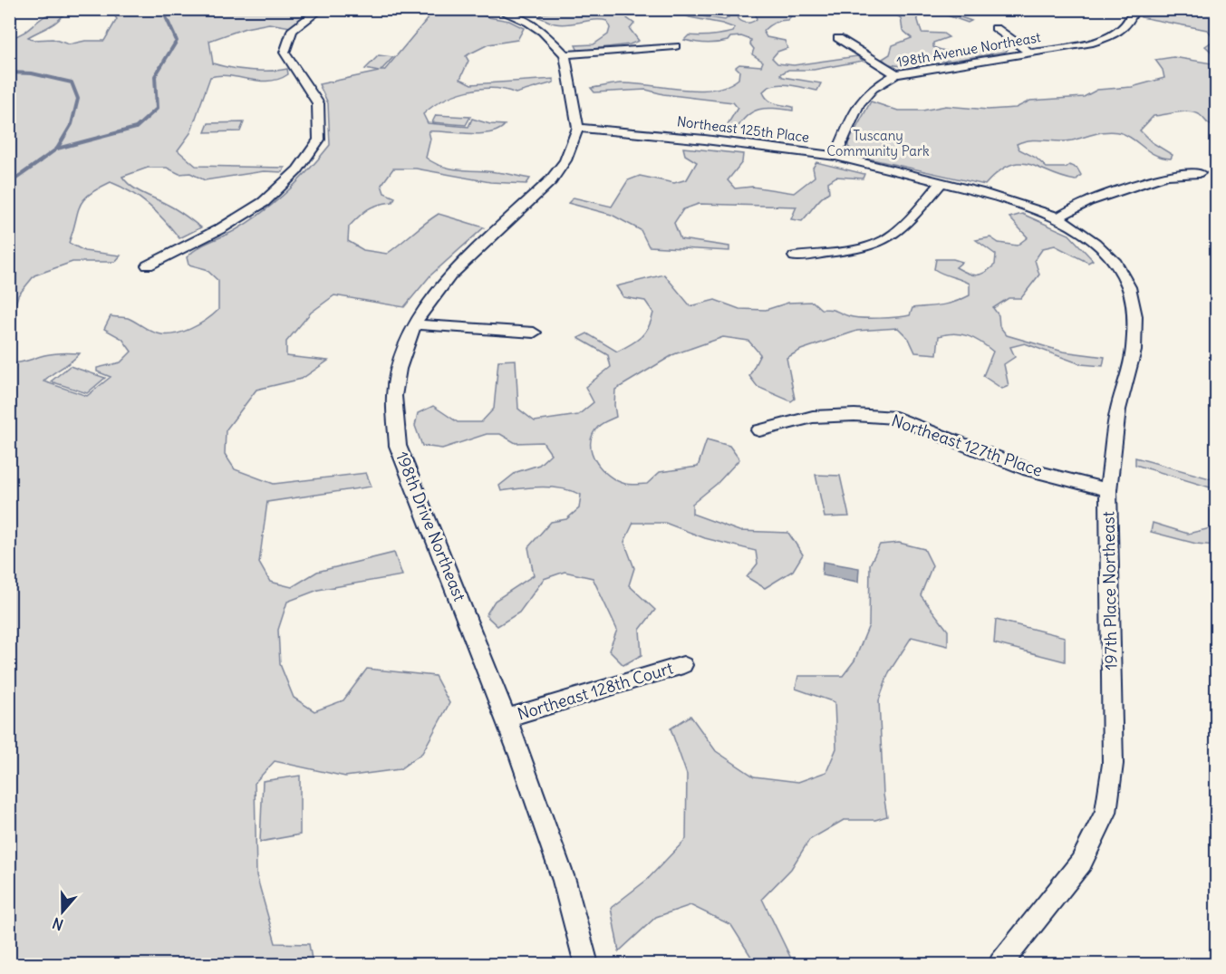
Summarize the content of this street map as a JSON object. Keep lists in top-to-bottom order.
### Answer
{
  "streets": {
    "street": [
      "198th Avenue Northeast",
      "Northeast 125th Place",
      "Northeast 127th Place",
      "198th Drive Northeast",
      "197th Place Northeast",
      "Northeast 128th Court"
    ]
  },
  "crossings": [
    ["198th Avenue Northeast", "Northeast 125th Place"],
    ["Northeast 125th Place", "198th Drive Northeast"],
    ["Northeast 125th Place", "197th Place Northeast"],
    ["Northeast 127th Place", "197th Place Northeast"],
    ["198th Drive Northeast", "Northeast 128th Court"]
  ],
  "parks": ["Tuscany Community Park"],
  "north": "bottom"
}
